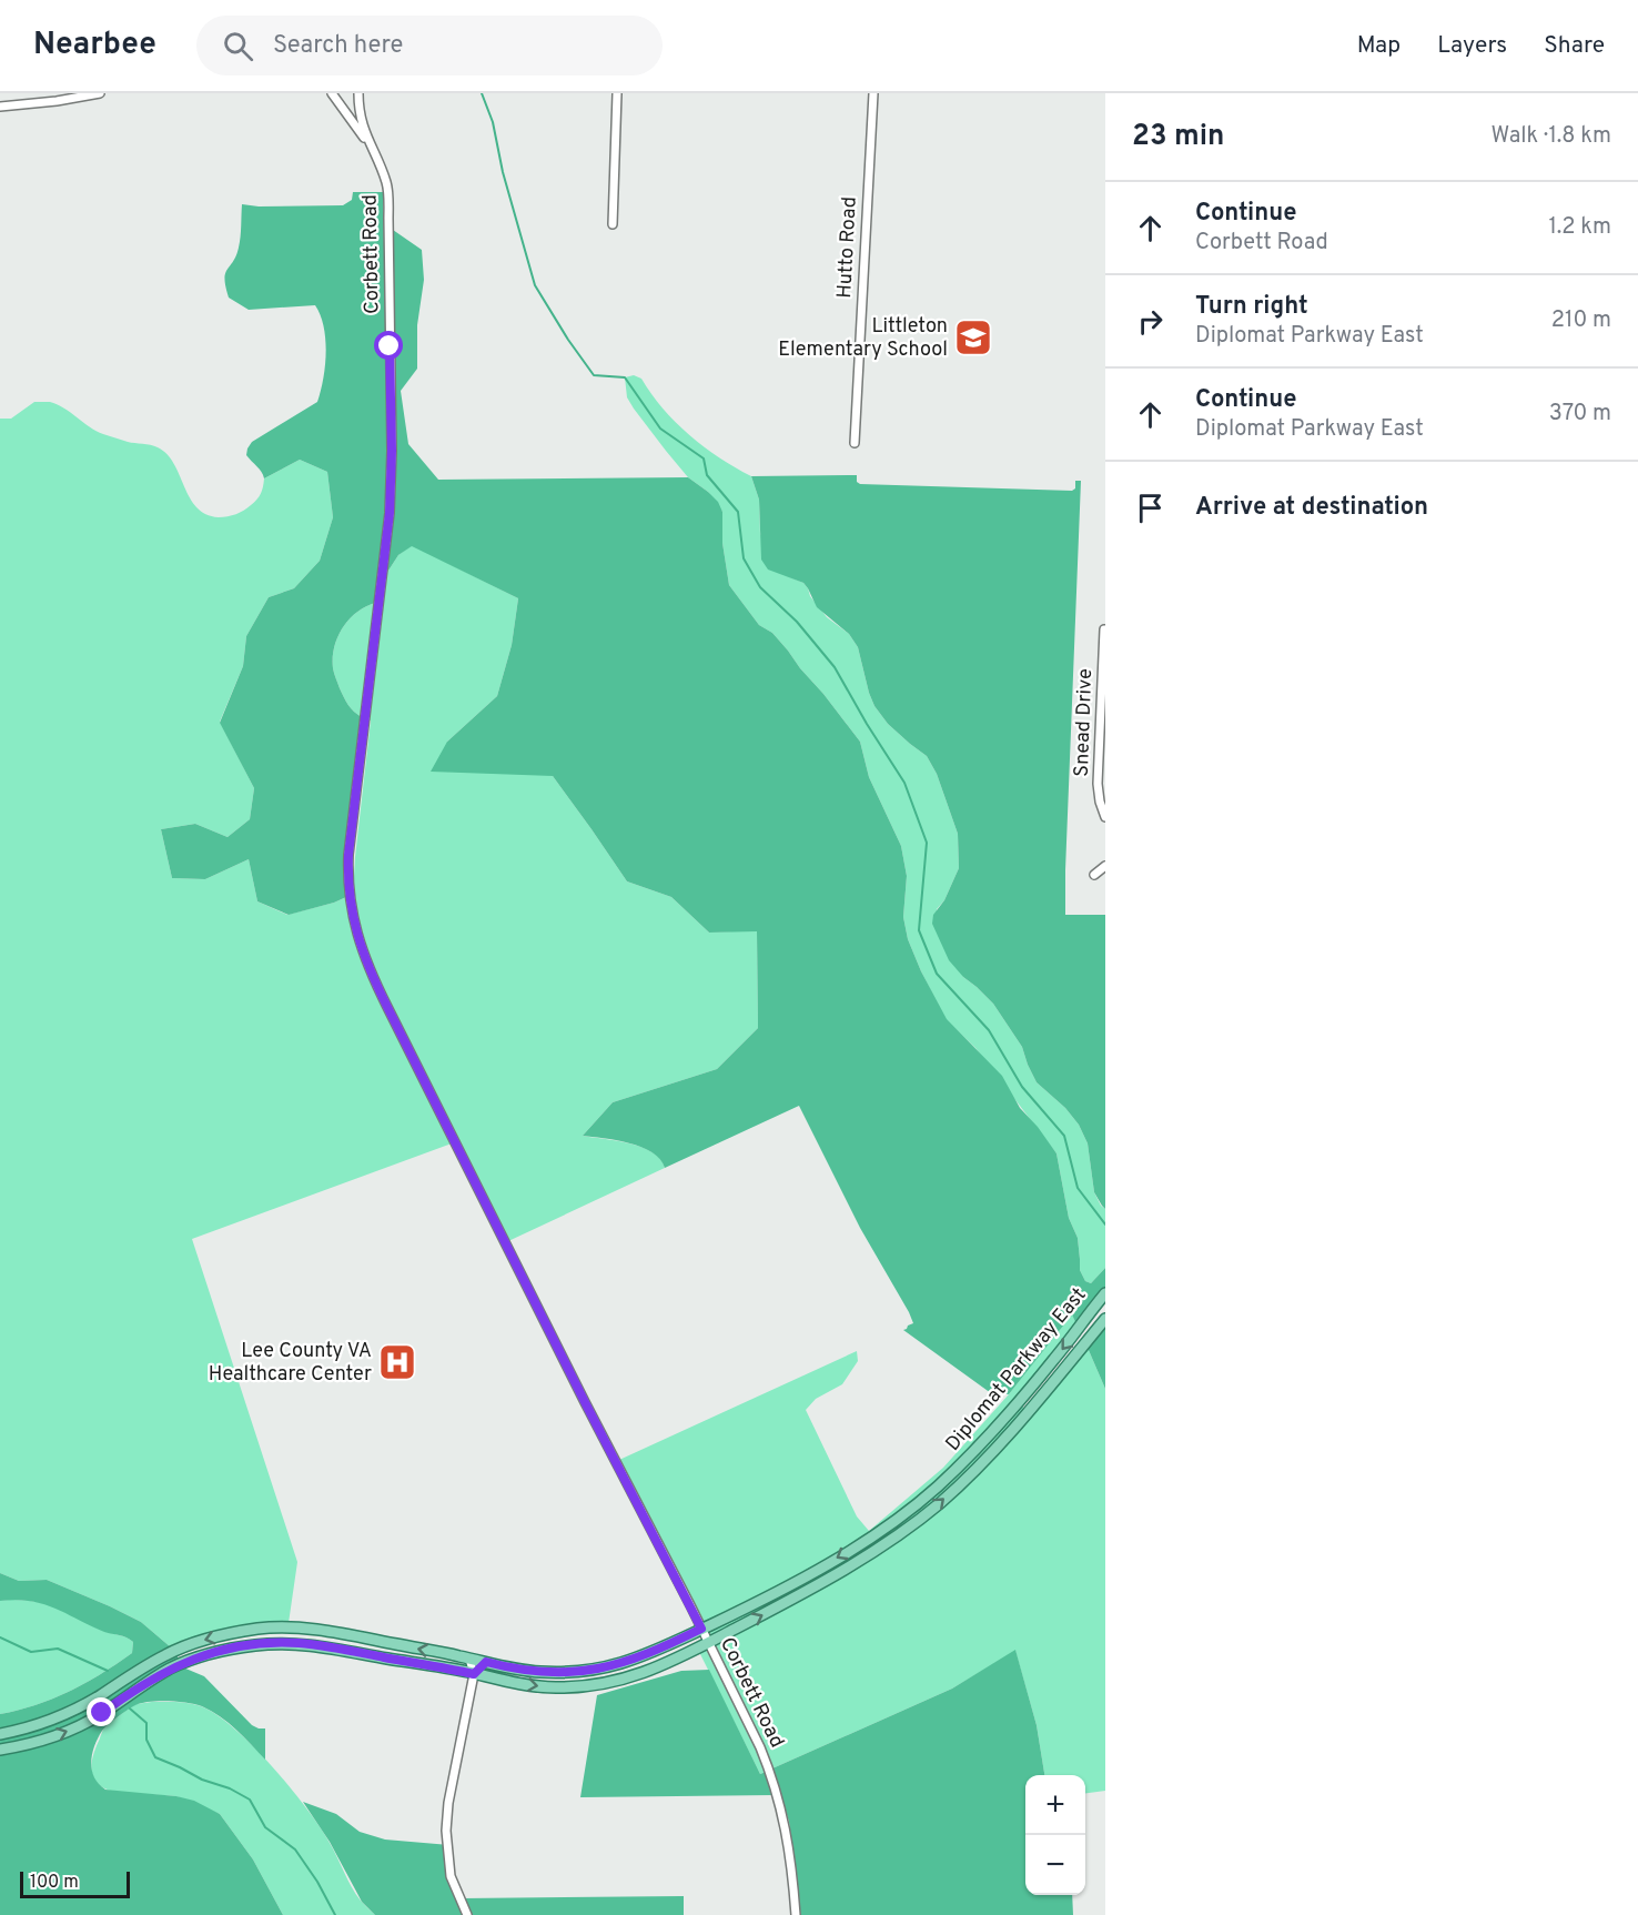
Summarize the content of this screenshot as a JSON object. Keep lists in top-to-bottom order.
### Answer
{
  "streets": {
    "main road": ["Diplomat Parkway East"],
    "street": ["Hutto Road", "Corbett Road", "Snead Drive"]
  },
  "crossings": [
    ["Corbett Road", "Diplomat Parkway East"]
  ],
  "places": {
    "school or university": ["Littleton Elementary School"],
    "hospital": ["Lee County VA Healthcare Center"]
  },
  "scale_bar": "100 m",
  "page": {
    "header": "Nearbee",
    "search": "Search here",
    "nav": ["Map", "Layers", "Share"],
    "heading": ["23 min", "Walk · 1.8 km"],
    "list": [
      ["Continue", "Corbett Road", "1.2 km"],
      ["Turn right", "Diplomat Parkway East", "210 m"],
      ["Continue", "Diplomat Parkway East", "370 m"],
      "Arrive at destination"
    ],
    "map_buttons": ["+", "−"],
    "scale": "100 m"
  }
}
